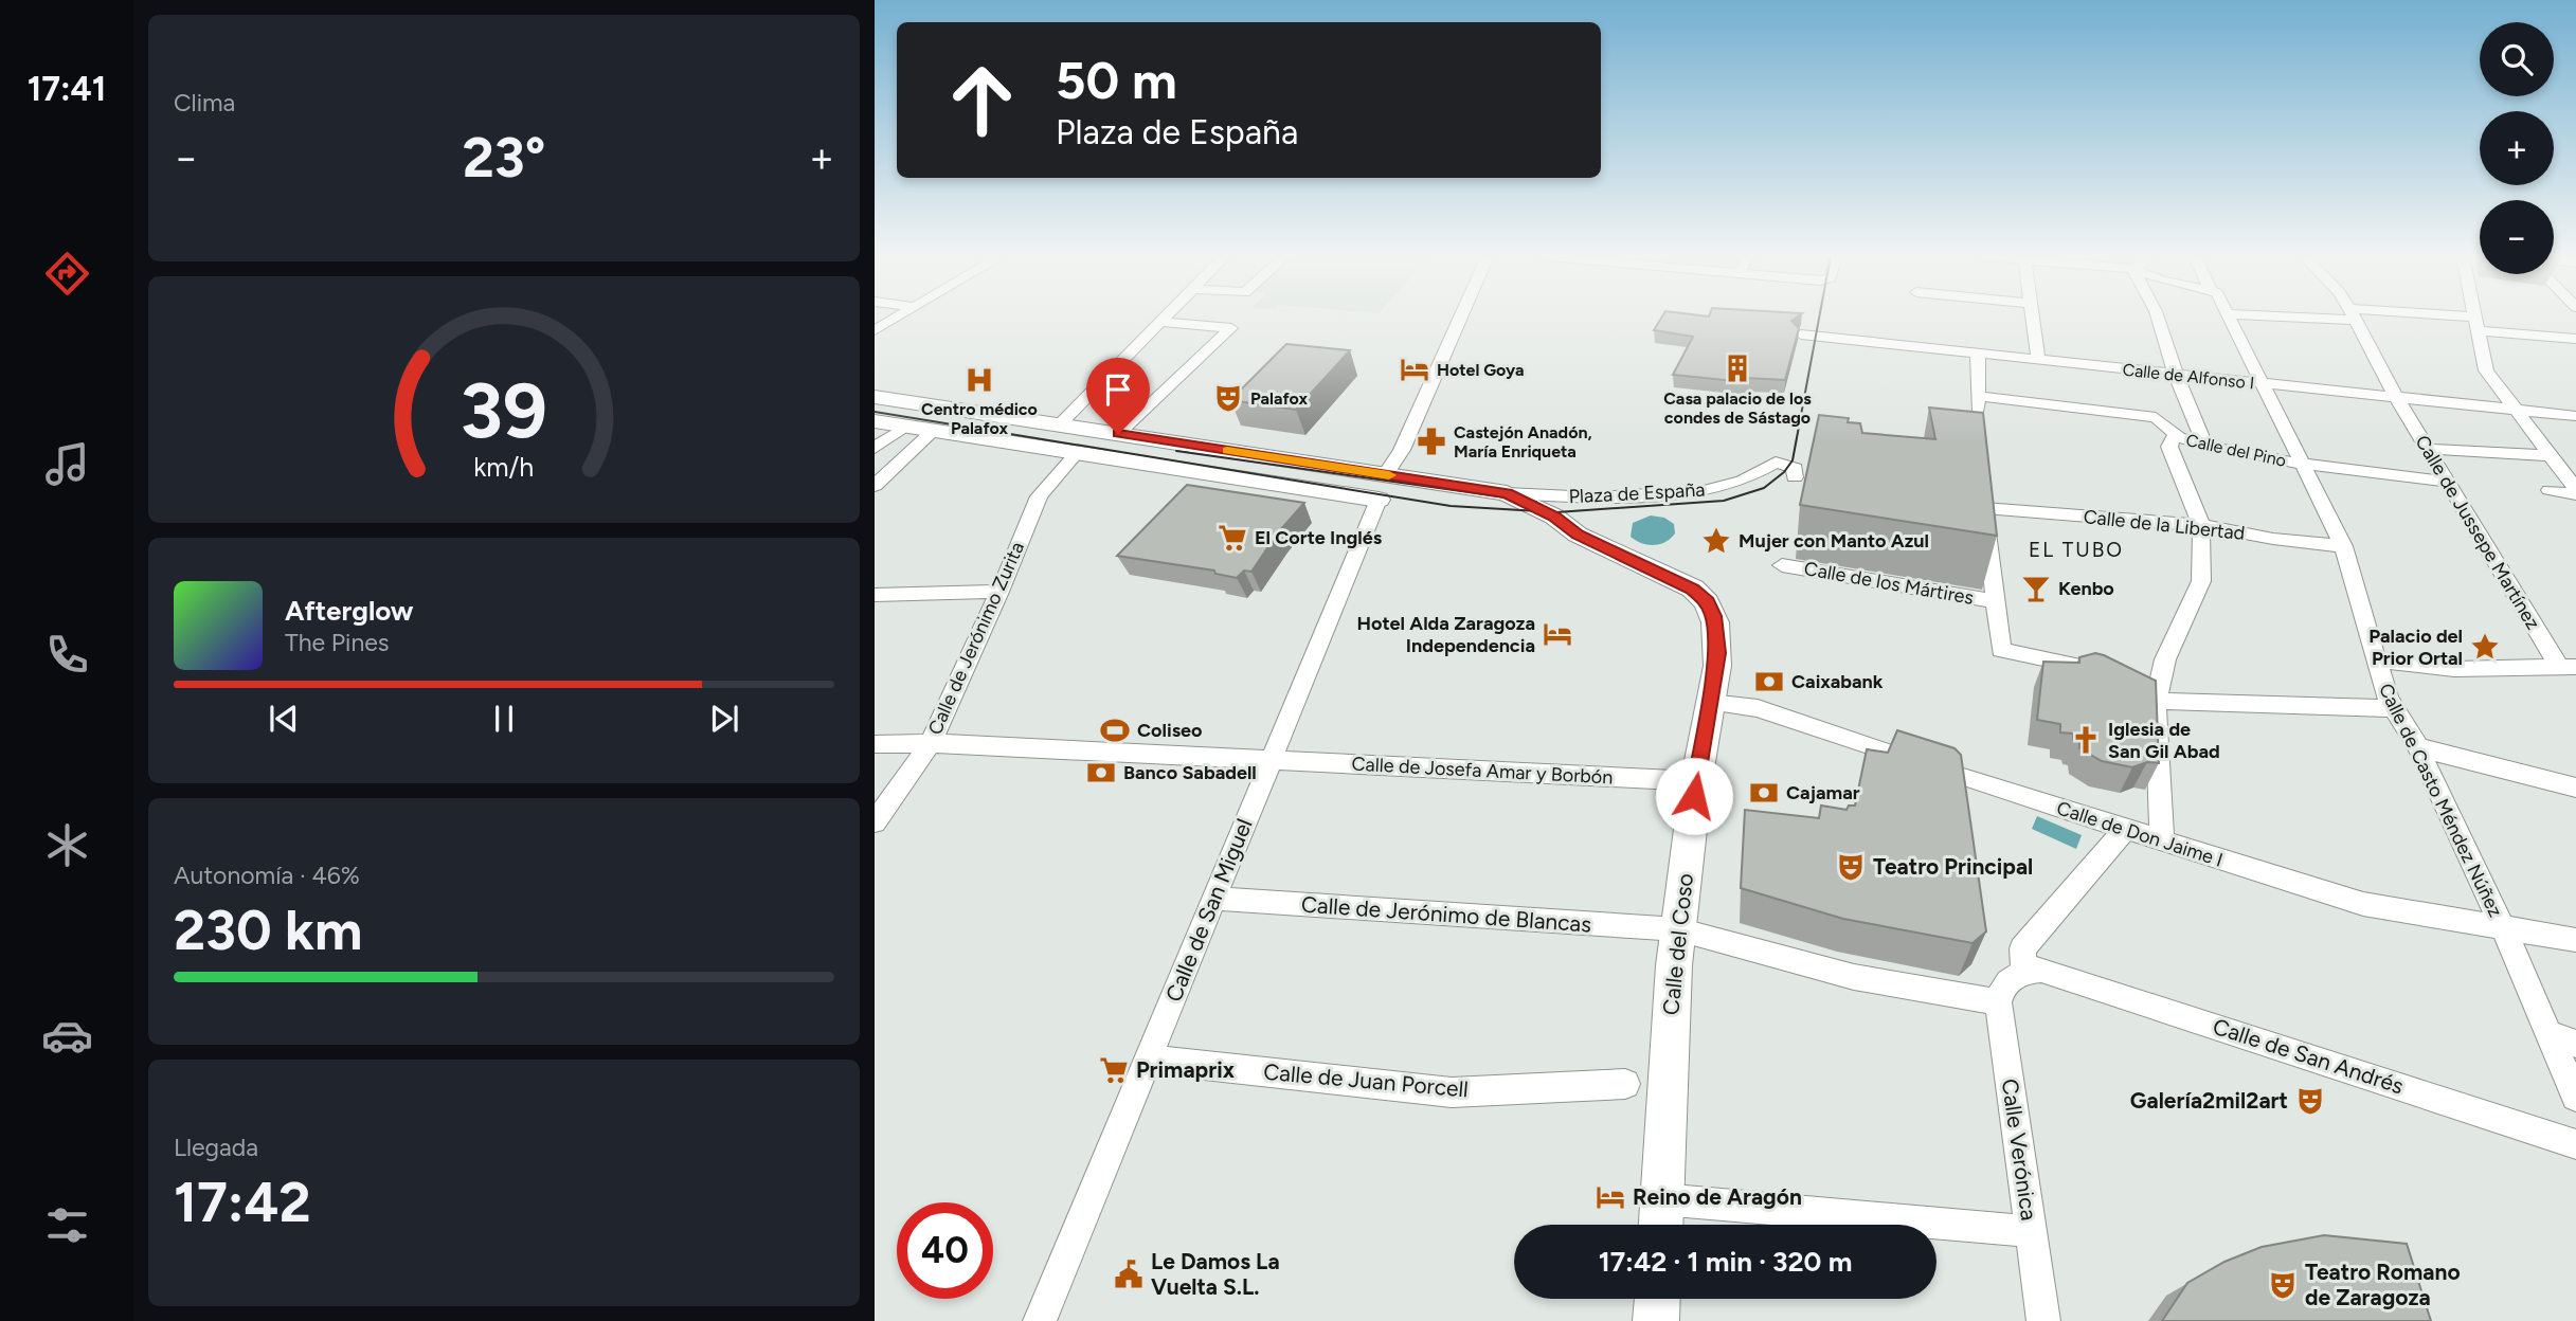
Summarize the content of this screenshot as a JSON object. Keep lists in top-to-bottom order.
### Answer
{
  "streets": {
    "street": [
      "Calle de Alfonso I",
      "Calle del Pino",
      "Plaza de España",
      "Calle de la Libertad",
      "Calle de Jussepe Martínez",
      "Calle de los Mártires",
      "Calle de Jerónimo Zurita",
      "Calle de Josefa Amar y Borbón",
      "Calle de Casto Méndez Núñez",
      "Calle de Don Jaime I",
      "Calle de San Miguel",
      "Calle de Jerónimo de Blancas",
      "Calle del Coso",
      "Calle de San Andrés",
      "Calle de Juan Porcell",
      "Calle Verónica"
    ]
  },
  "crossings": [
    ["Calle de Alfonso I", "Calle de Jussepe Martínez"],
    ["Calle de Alfonso I", "Calle de Casto Méndez Núñez"],
    ["Calle del Pino", "Calle de Jussepe Martínez"],
    ["Calle del Pino", "Calle de Casto Méndez Núñez"],
    ["Plaza de España", "Calle del Coso"],
    ["Calle de la Libertad", "Calle de los Mártires"],
    ["Calle de la Libertad", "Calle de Casto Méndez Núñez"],
    ["Calle de Jerónimo Zurita", "Calle de Josefa Amar y Borbón"],
    ["Calle de Josefa Amar y Borbón", "Calle de San Miguel"],
    ["Calle de Josefa Amar y Borbón", "Calle del Coso"],
    ["Calle de Casto Méndez Núñez", "Calle de Don Jaime I"],
    ["Calle de Don Jaime I", "Calle del Coso"],
    ["Calle de San Miguel", "Calle de Jerónimo de Blancas"],
    ["Calle de San Miguel", "Calle de Juan Porcell"],
    ["Calle de Jerónimo de Blancas", "Calle del Coso"],
    ["Calle de Jerónimo de Blancas", "Calle de San Andrés"],
    ["Calle de Jerónimo de Blancas", "Calle Verónica"],
    ["Calle de San Andrés", "Calle Verónica"]
  ],
  "districts": ["EL TUBO"],
  "places": {
    "building": ["Casa palacio de los condes de Sástago"],
    "hotel": ["Hotel Goya", "Hotel Alda Zaragoza Independencia", "Reino de Aragón"],
    "hospital": ["Centro médico Palafox"],
    "theatre": [
      "Palafox",
      "Teatro Principal",
      "Galería2mil2art",
      "Teatro Romano de Zaragoza"
    ],
    "pharmacy": ["Castejón Anadón, María Enriqueta"],
    "supermarket": ["El Corte Inglés", "Primaprix"],
    "place": ["Mujer con Manto Azul", "Palacio del Prior Ortal"],
    "bar": ["Kenbo"],
    "bank": ["Caixabank", "Banco Sabadell", "Cajamar"],
    "sports": ["Coliseo"],
    "church": ["Iglesia de San Gil Abad"],
    "public building": ["Le Damos La Vuelta S.L."]
  },
  "page": {
    "tabs": "17:41",
    "tile": [
      "Clima",
      ["Autonomía · 46%", "230 km"],
      ["Llegada", "17:42"]
    ],
    "map_buttons": ["+", "−"],
    "turn": ["50 m", "Plaza de España"],
    "heat": ["−", "23°", "+"],
    "song": ["Afterglow", "The Pines"],
    "limit": "40",
    "trip": "17:42 · 1 min · 320 m",
    "gauge": ["39", "km/h"]
  }
}
